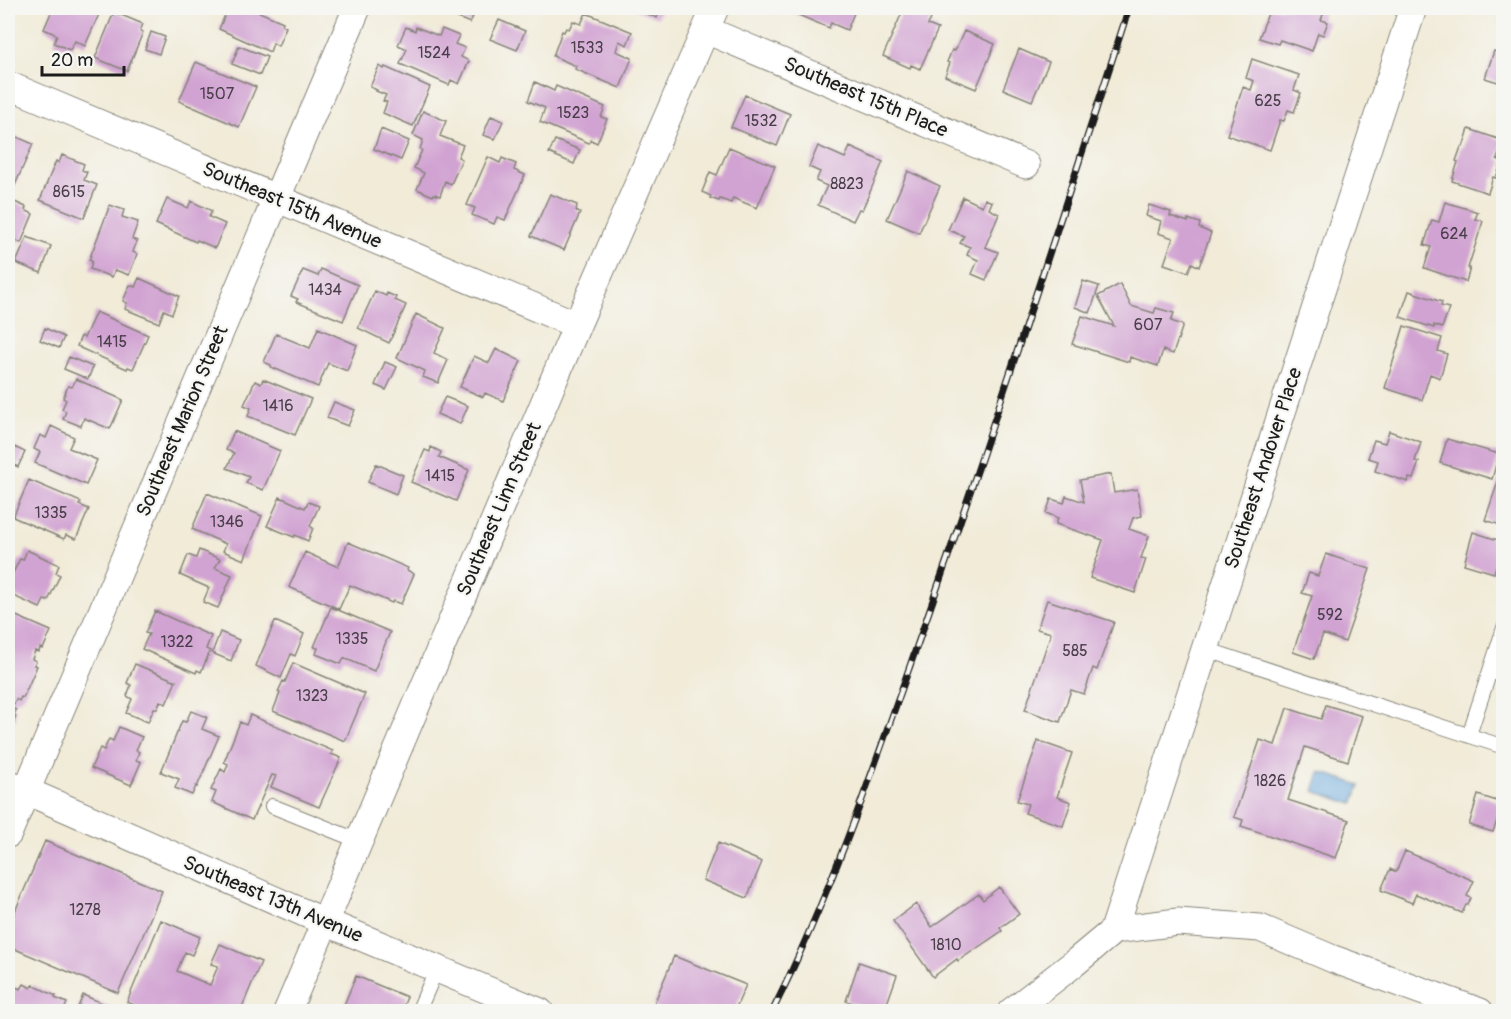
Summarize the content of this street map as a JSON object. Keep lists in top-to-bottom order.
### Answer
{
  "streets": {
    "street": [
      "Southeast 15th Place",
      "Southeast 15th Avenue",
      "Southeast Marion Street",
      "Southeast Andover Place",
      "Southeast Linn Street",
      "Southeast 13th Avenue"
    ]
  },
  "crossings": [
    ["Southeast 15th Place", "Southeast Linn Street"],
    ["Southeast 15th Avenue", "Southeast Marion Street"],
    ["Southeast 15th Avenue", "Southeast Linn Street"],
    ["Southeast Marion Street", "Southeast 13th Avenue"],
    ["Southeast Linn Street", "Southeast 13th Avenue"]
  ],
  "house_numbers": [
    "1533",
    "1524",
    "1507",
    "625",
    "1523",
    "1532",
    "8823",
    "8615",
    "624",
    "1434",
    "607",
    "1415",
    "1416",
    "1415",
    "1335",
    "1346",
    "592",
    "1335",
    "1322",
    "585",
    "1323",
    "1826",
    "1278",
    "1810"
  ],
  "scale_bar": "20 m"
}
